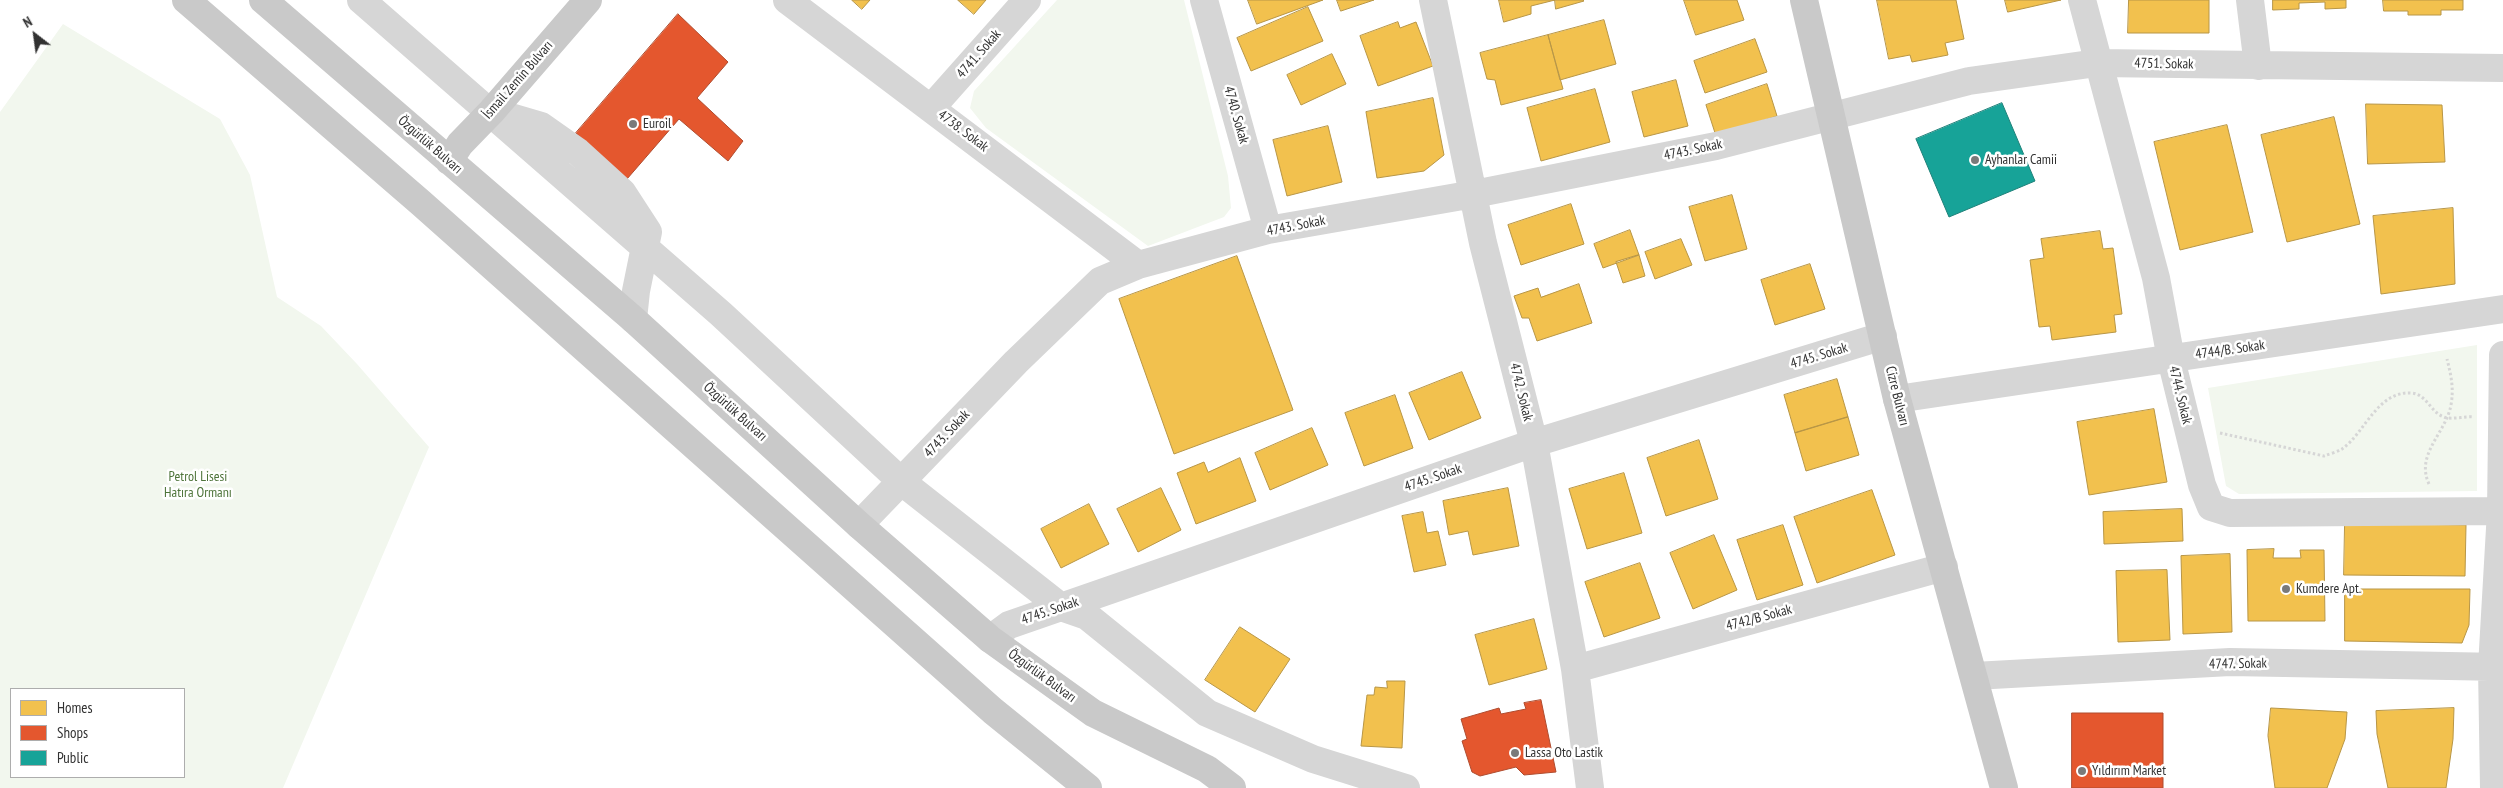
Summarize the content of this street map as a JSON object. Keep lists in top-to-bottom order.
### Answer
{
  "streets": {
    "main road": ["İsmail Zemin Bulvarı", "Özgürlük Bulvarı", "Cizre Bulvarı"],
    "street": [
      "4741. Sokak",
      "4751. Sokak",
      "4740. Sokak",
      "4738. Sokak",
      "4743. Sokak",
      "4744/B. Sokak",
      "4745. Sokak",
      "4742. Sokak",
      "4744. Sokak",
      "4742/B Sokak",
      "4747. Sokak"
    ]
  },
  "crossings": [
    ["4741. Sokak", "4738. Sokak"],
    ["4751. Sokak", "4743. Sokak"],
    ["4751. Sokak", "4744. Sokak"],
    ["4751. Sokak", "Cizre Bulvarı"],
    ["İsmail Zemin Bulvarı", "Özgürlük Bulvarı"],
    ["4740. Sokak", "4743. Sokak"],
    ["4738. Sokak", "4743. Sokak"],
    ["Özgürlük Bulvarı", "4743. Sokak"],
    ["Özgürlük Bulvarı", "4745. Sokak"],
    ["4743. Sokak", "4742. Sokak"],
    ["4743. Sokak", "Cizre Bulvarı"],
    ["4744/B. Sokak", "4744. Sokak"],
    ["4744/B. Sokak", "Cizre Bulvarı"],
    ["4745. Sokak", "4742. Sokak"],
    ["4745. Sokak", "Cizre Bulvarı"],
    ["4742. Sokak", "4742/B Sokak"],
    ["Cizre Bulvarı", "4742/B Sokak"],
    ["Cizre Bulvarı", "4747. Sokak"]
  ],
  "parks": ["Petrol Lisesi Hatıra Ormanı"],
  "places": [
    "Euroil",
    "Ayhanlar Camii",
    "Kumdere Apt.",
    "Lassa Oto Lastik",
    "Yıldırım Market"
  ],
  "legend": ["Homes", "Shops", "Public"],
  "north": "top left"
}
